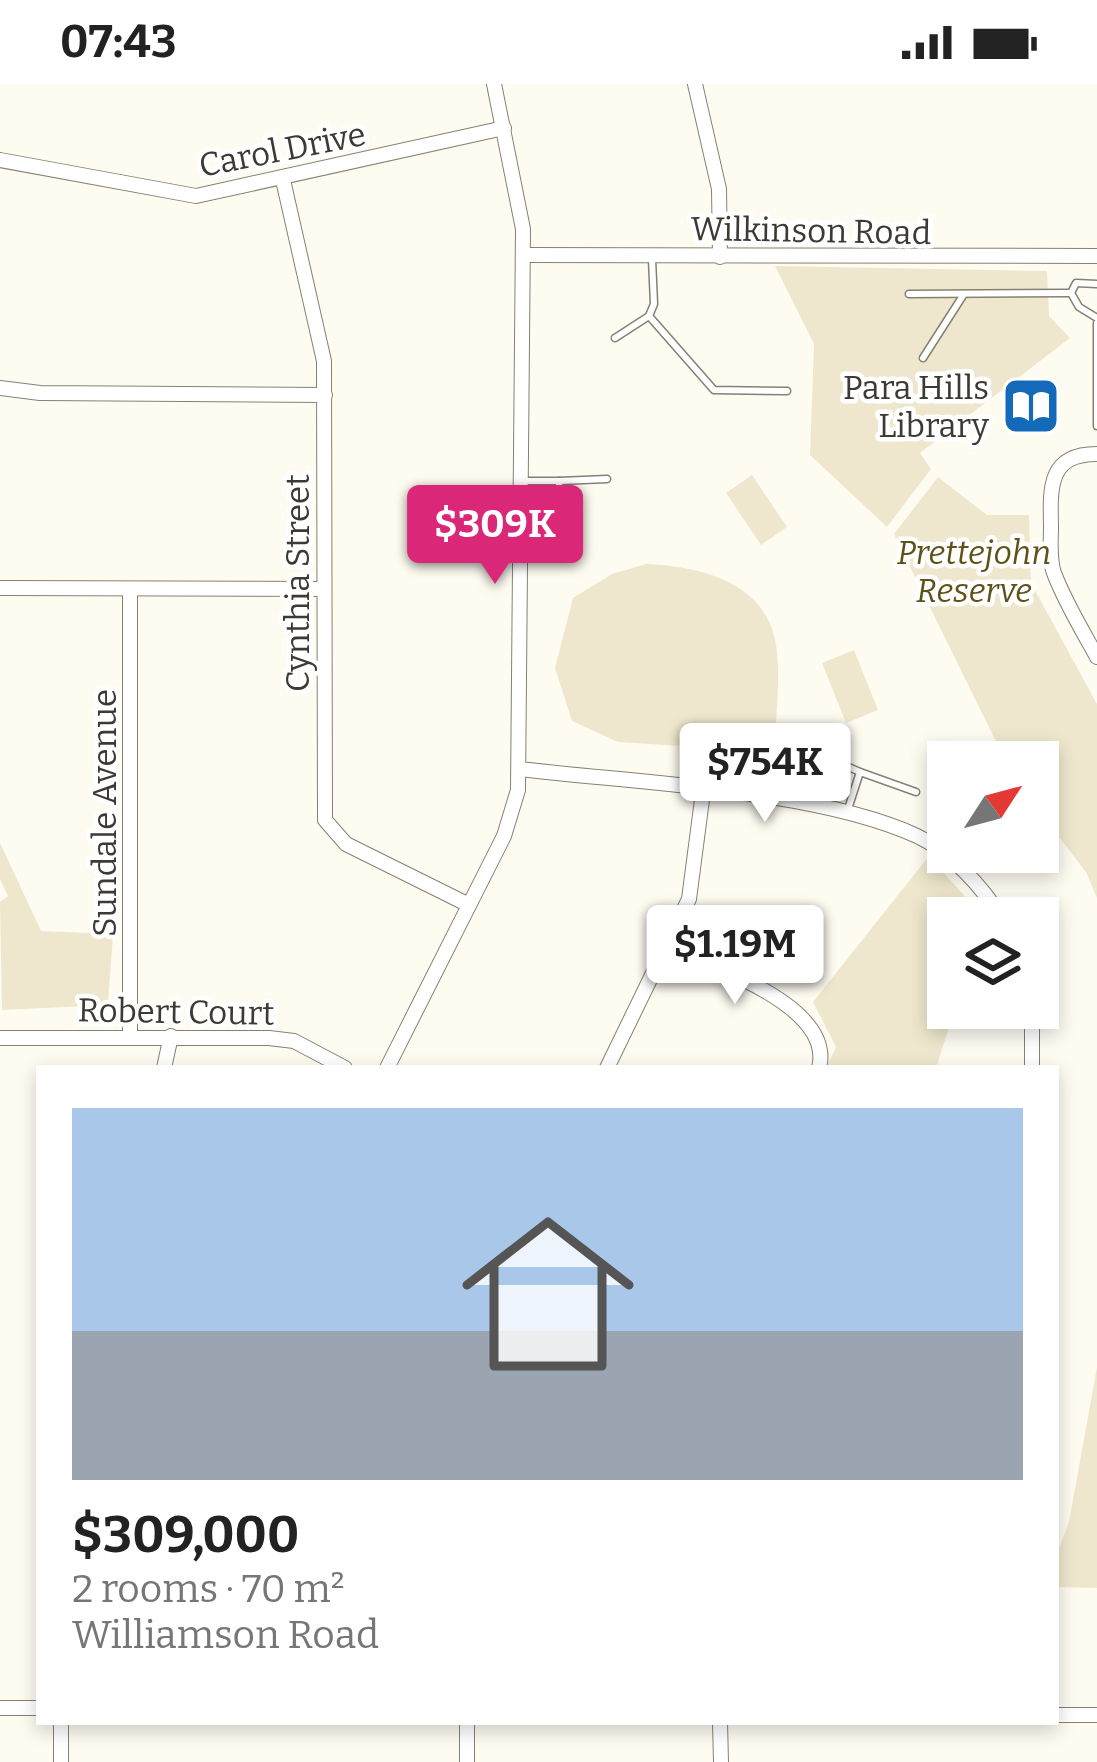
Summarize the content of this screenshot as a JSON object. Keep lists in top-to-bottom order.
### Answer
{
  "streets": {
    "street": [
      "Carol Drive",
      "Wilkinson Road",
      "Cynthia Street",
      "Sundale Avenue",
      "Robert Court"
    ]
  },
  "crossings": [
    ["Carol Drive", "Cynthia Street"],
    ["Sundale Avenue", "Robert Court"]
  ],
  "parks": ["Prettejohn Reserve"],
  "places": {
    "library": ["Para Hills Library"]
  },
  "north": "top right",
  "page": {
    "status": "07:43",
    "price": ["$309K", "$754K", "$1.19M"],
    "list": [
      {
        "name": "$309,000",
        "note": "2 rooms · 70 m² · Williamson Road"
      }
    ]
  }
}
